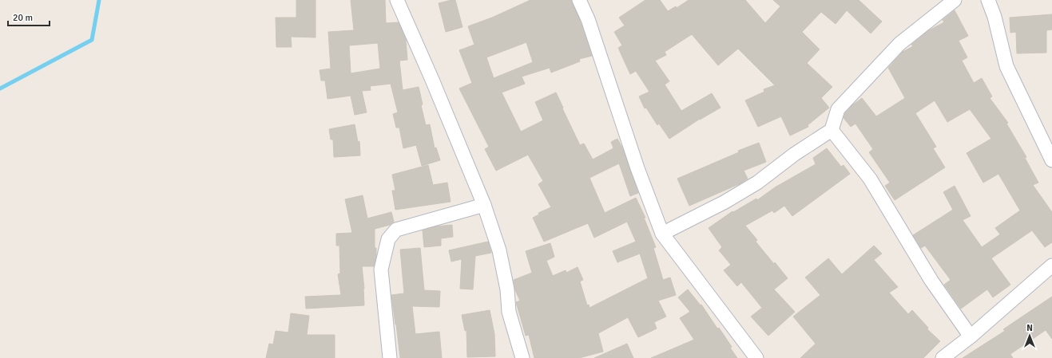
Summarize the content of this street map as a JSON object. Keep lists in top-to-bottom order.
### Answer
{
  "scale_bar": "20 m",
  "north": "top"
}
